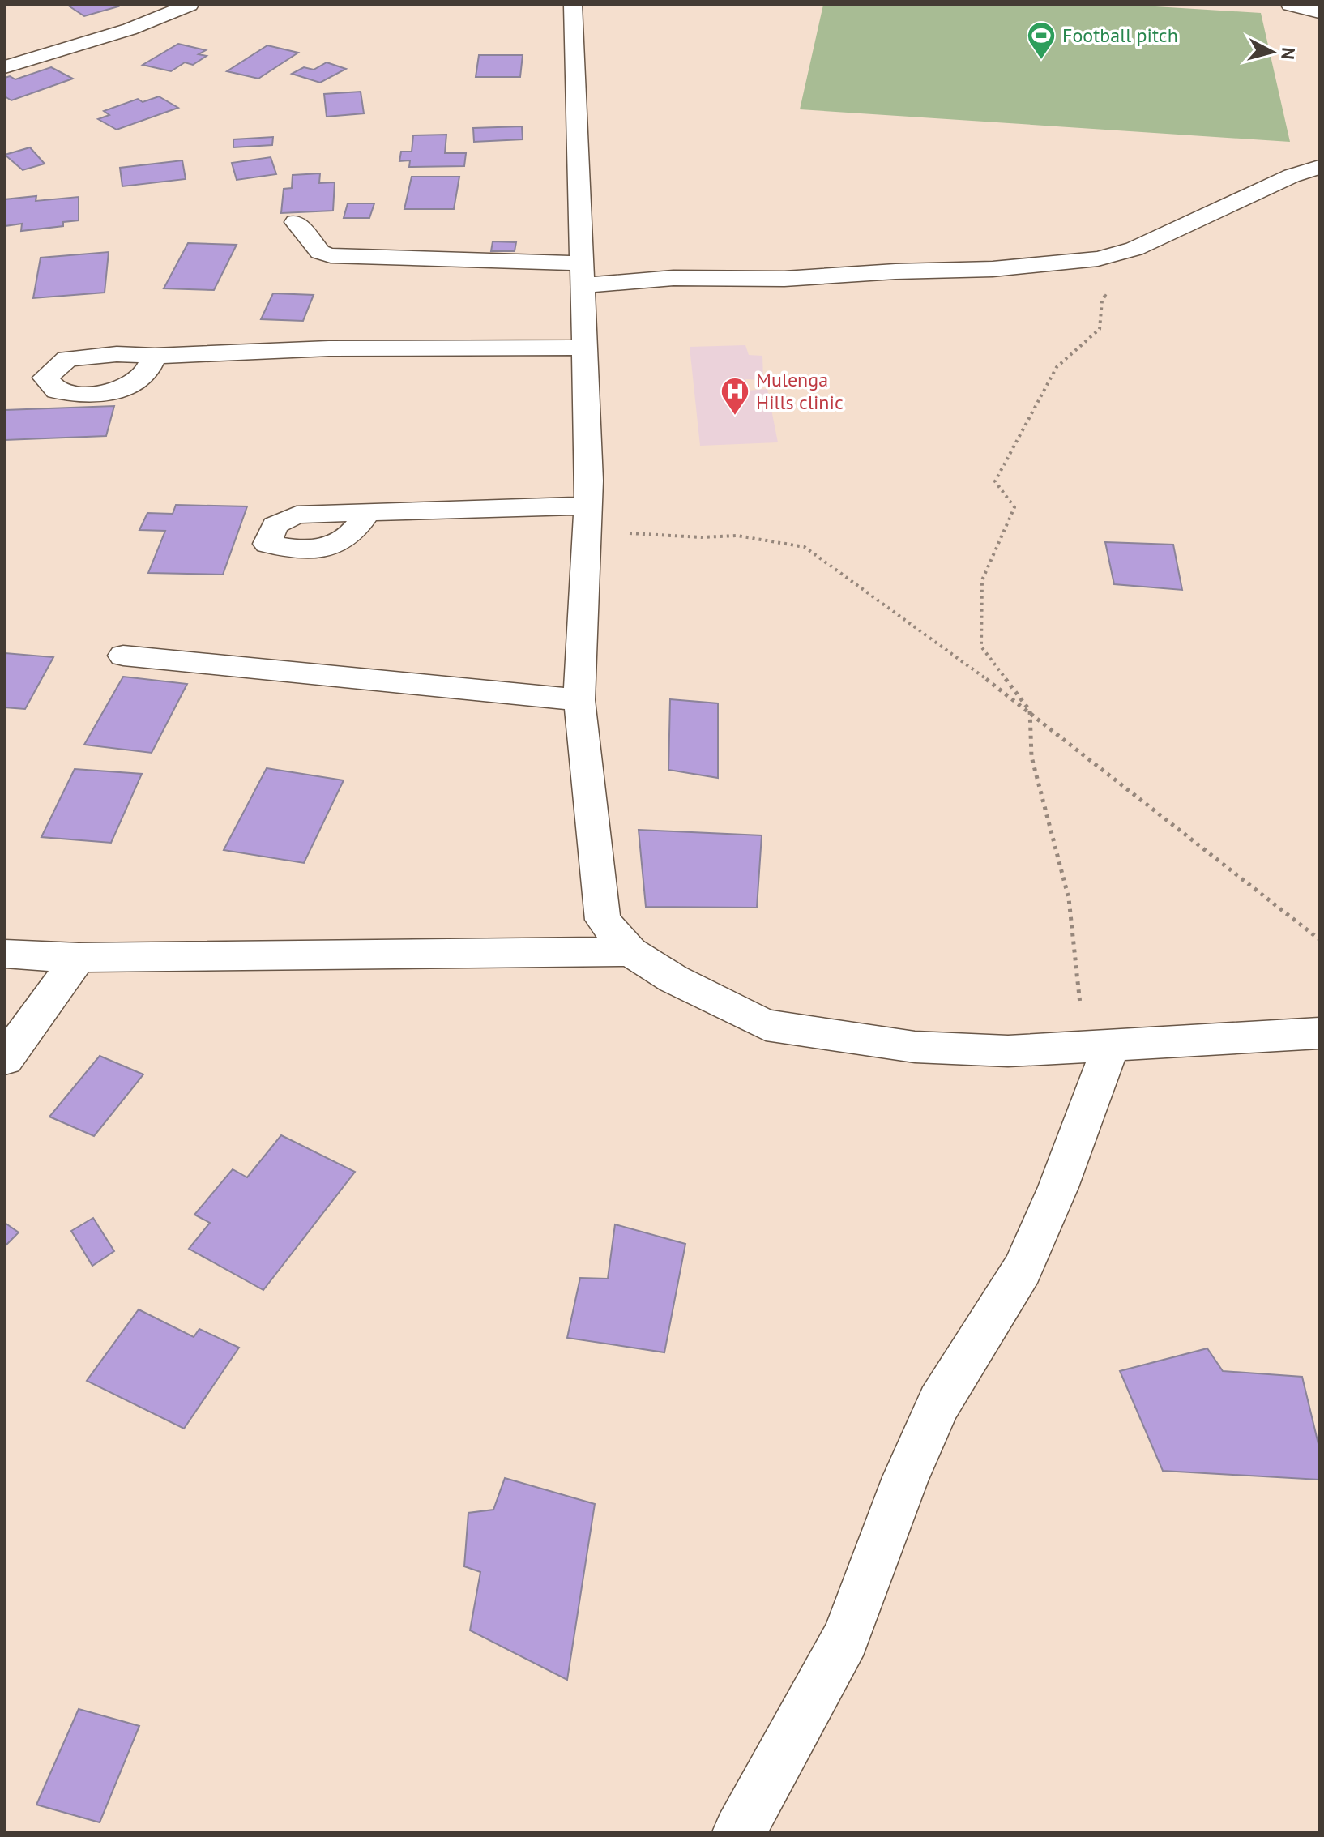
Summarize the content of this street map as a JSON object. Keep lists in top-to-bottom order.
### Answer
{
  "places": {
    "sports": ["Football pitch"],
    "hospital": ["Mulenga Hills clinic"]
  },
  "north": "right"
}
